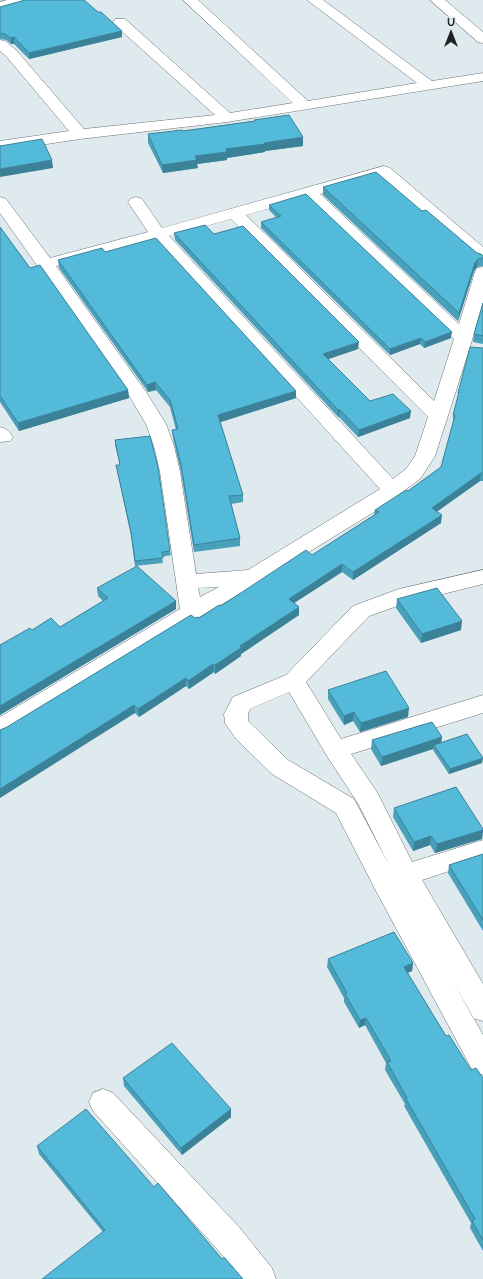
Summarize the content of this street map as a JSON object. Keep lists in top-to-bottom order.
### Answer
{
  "north": "top"
}
